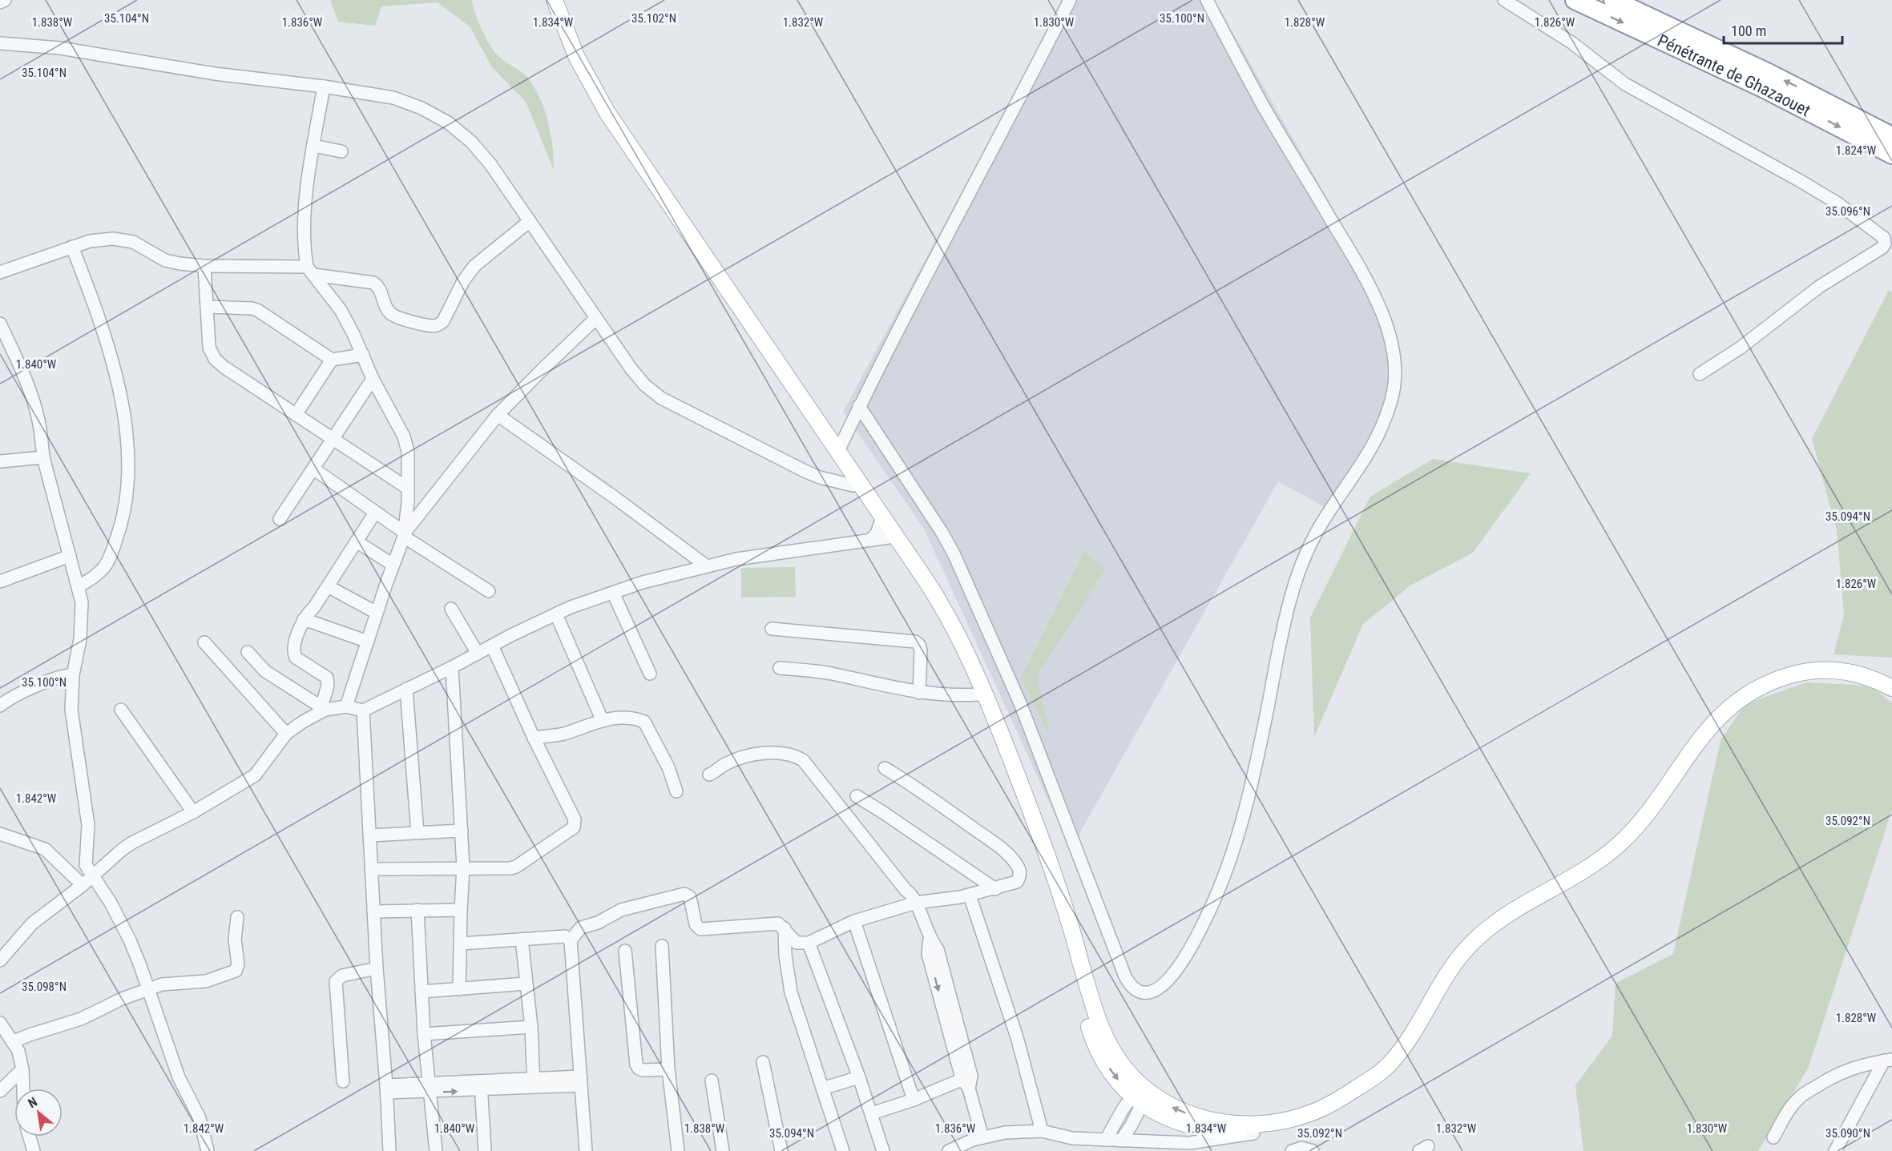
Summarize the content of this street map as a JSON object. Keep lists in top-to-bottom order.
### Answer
{
  "streets": {
    "highway": ["Pénétrante de Ghazaouet"]
  },
  "scale_bar": "100 m",
  "north": "top left",
  "coordinates": [
    "35.100°N",
    "35.104°N",
    "35.102°N",
    "1.838°W",
    "1.834°W",
    "1.832°W",
    "1.828°W",
    "1.826°W",
    "1.836°W",
    "1.830°W",
    "1.824°W",
    "35.096°N",
    "1.840°W",
    "35.094°N",
    "1.842°W",
    "35.092°N",
    "35.098°N",
    "35.090°N"
  ]
}
